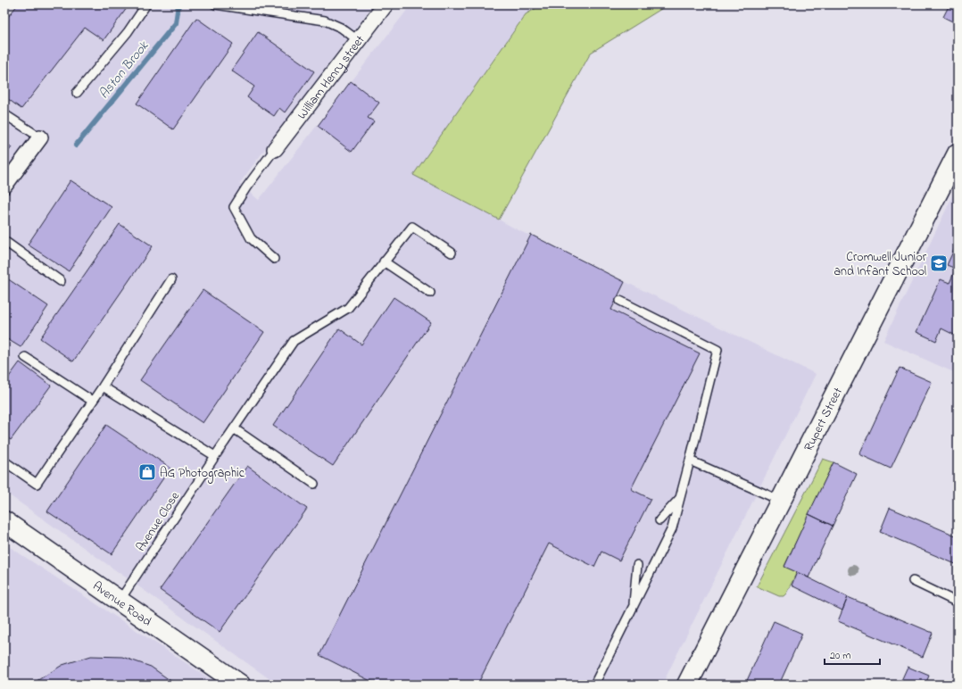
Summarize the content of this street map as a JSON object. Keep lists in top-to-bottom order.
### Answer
{
  "streets": {
    "street": ["William Henry street", "Rupert Street", "Avenue Road"],
    "lane": ["Avenue Close"]
  },
  "crossings": [
    ["Avenue Close", "Avenue Road"]
  ],
  "water": ["Aston Brook"],
  "places": {
    "school or university": ["Cromwell Junior and Infant School"],
    "shop": ["AG Photographic"]
  },
  "scale_bar": "20 m"
}
